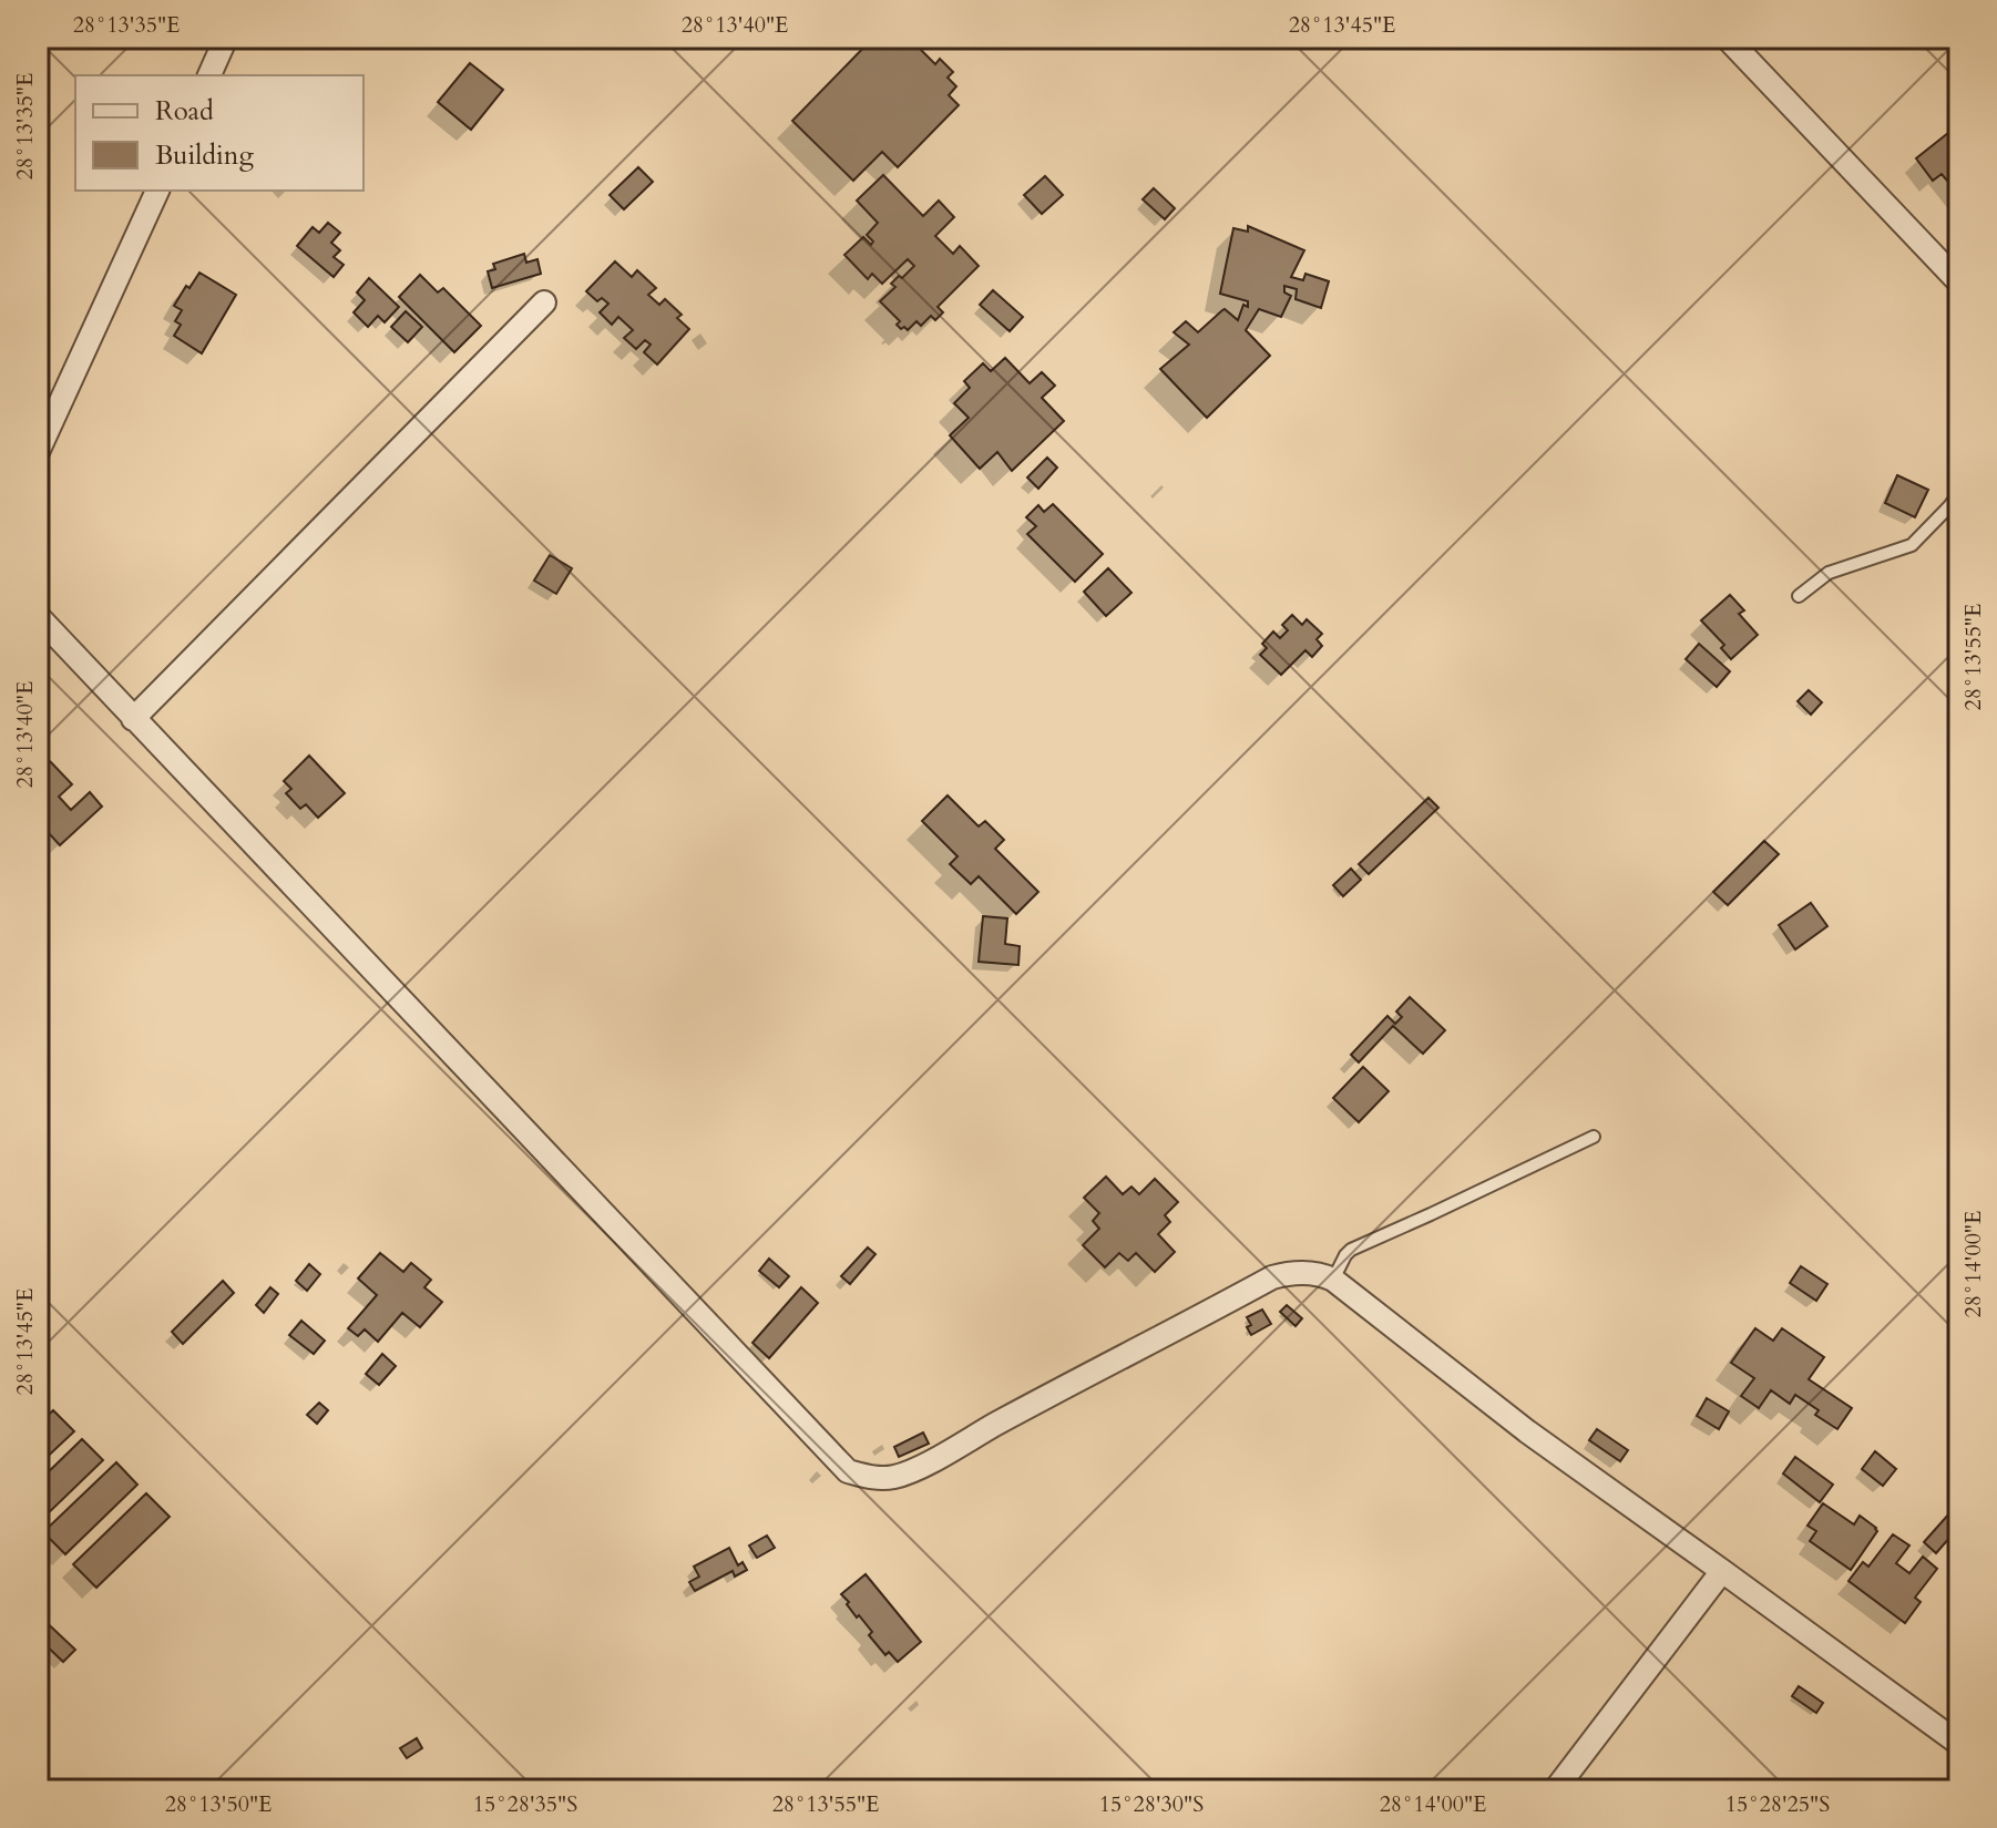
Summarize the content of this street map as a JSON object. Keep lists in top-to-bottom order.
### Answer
{
  "legend": ["Road", "Building"],
  "coordinates": [
    "28°13'35\"E",
    "28°13'40\"E",
    "28°13'45\"E",
    "28°13'55\"E",
    "28°14'00\"E",
    "28°13'50\"E",
    "15°28'35\"S",
    "15°28'30\"S",
    "15°28'25\"S"
  ]
}
